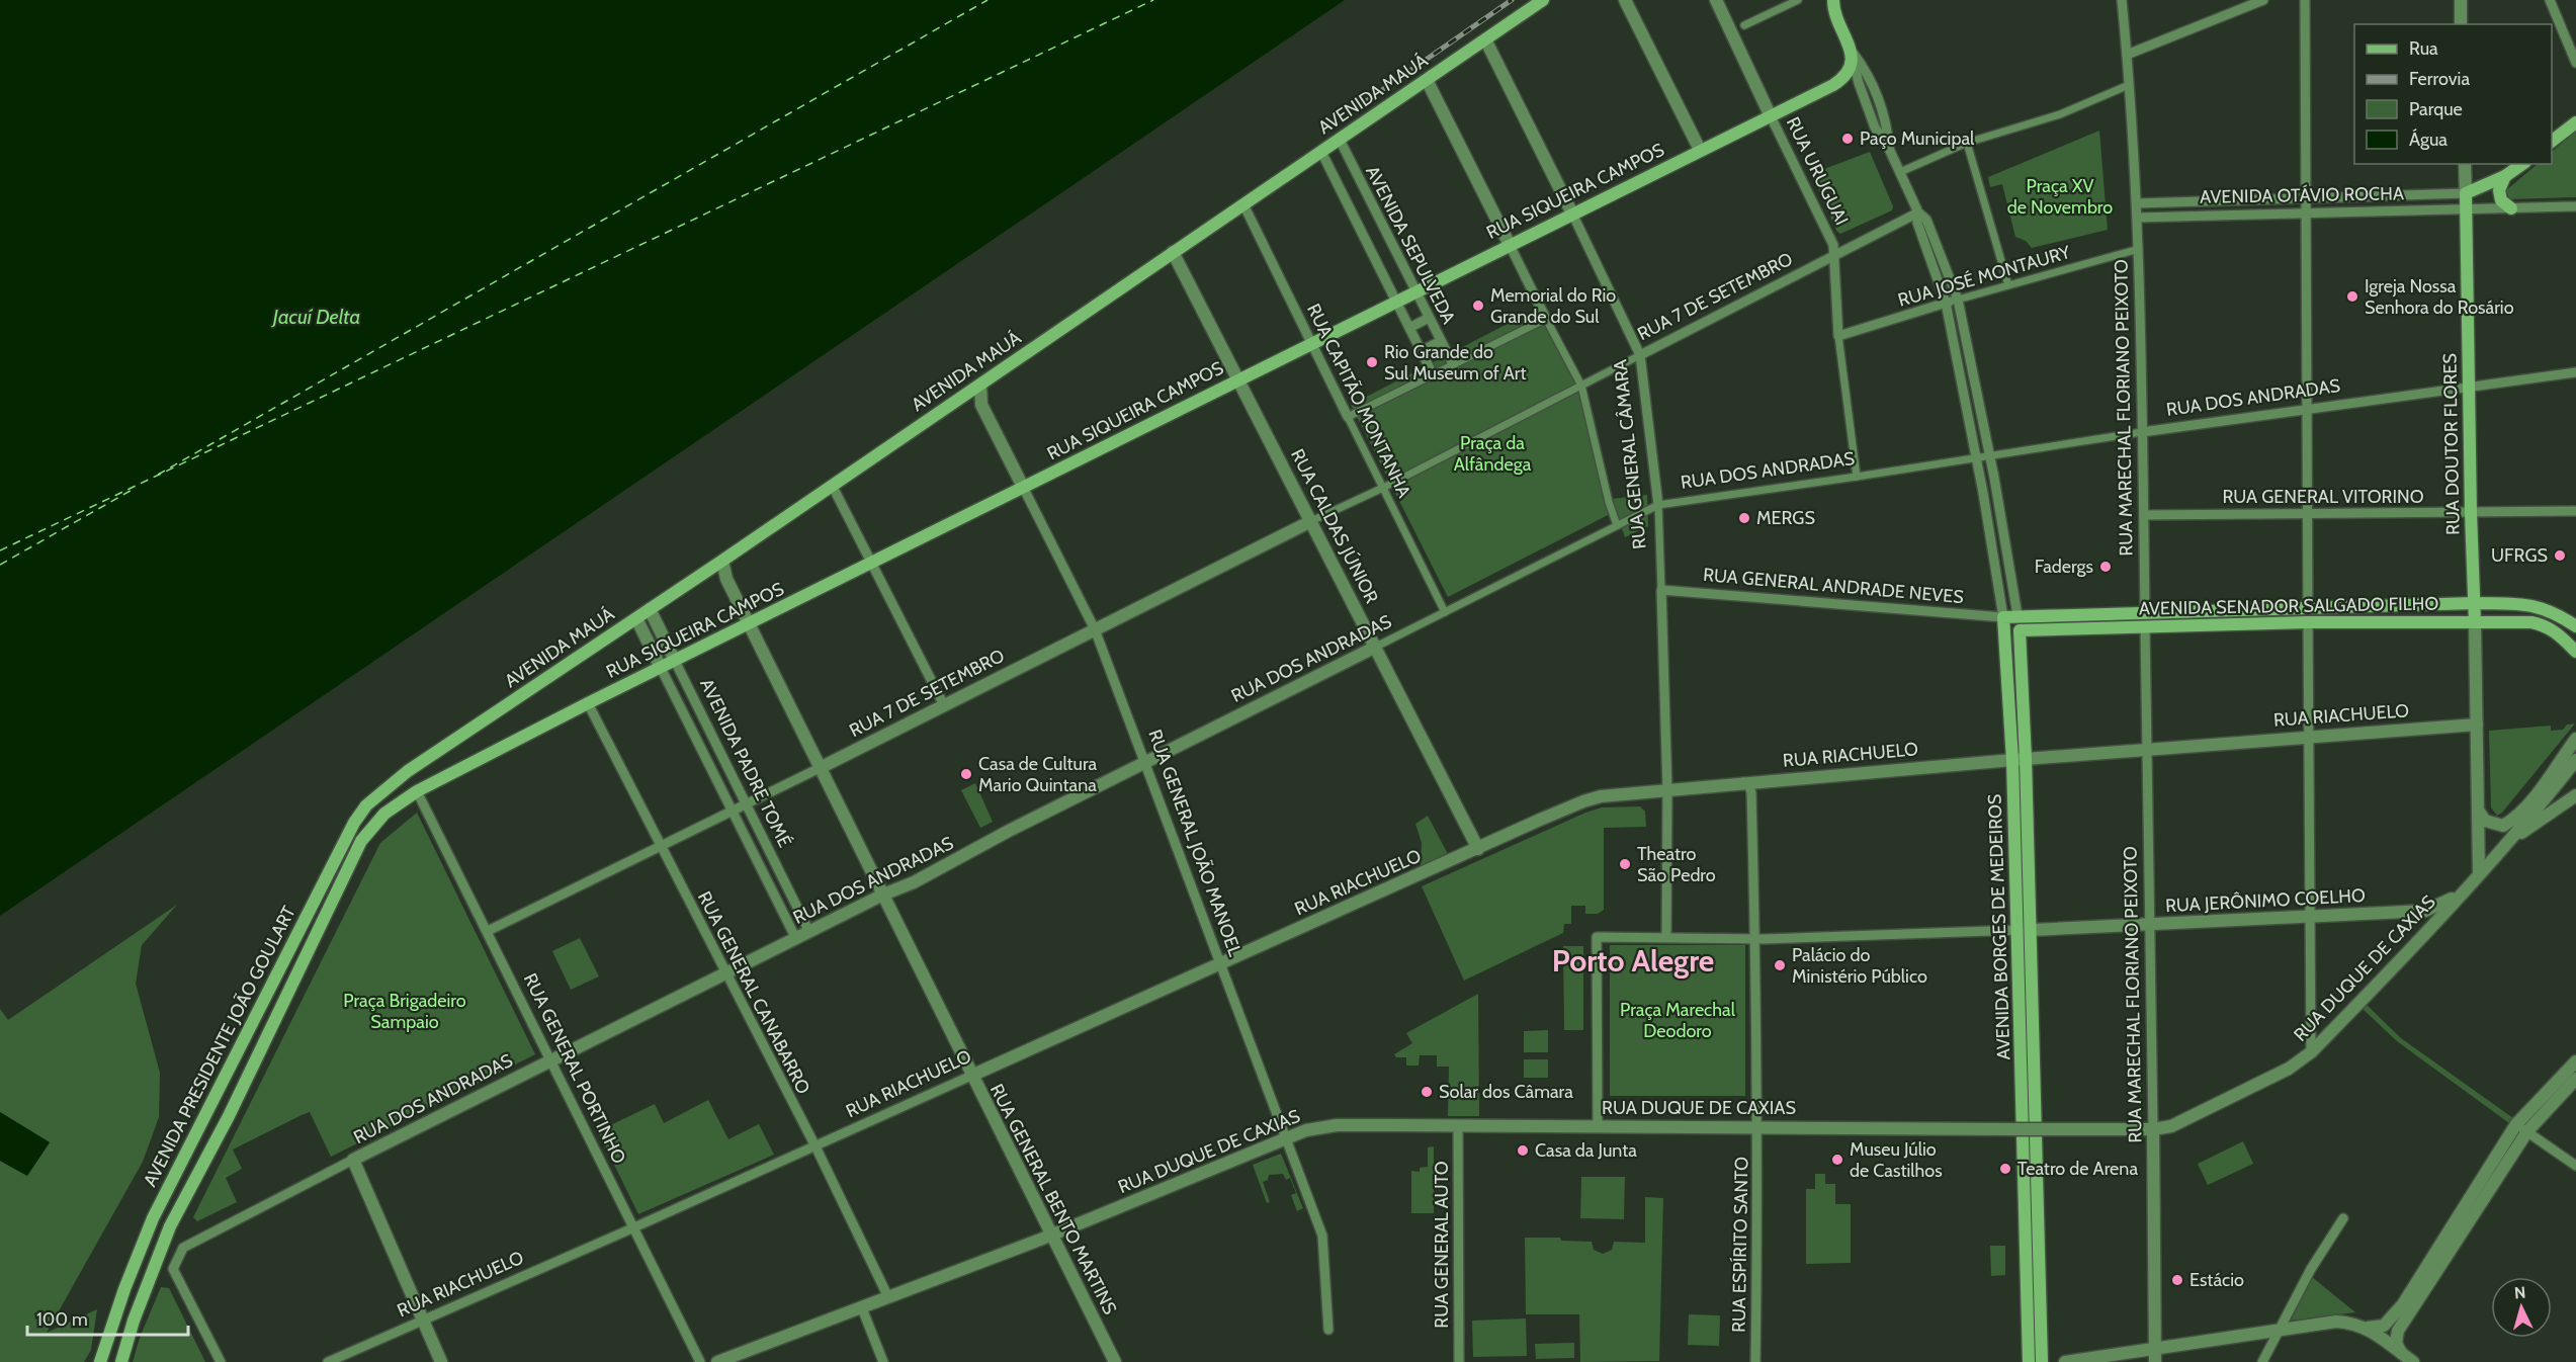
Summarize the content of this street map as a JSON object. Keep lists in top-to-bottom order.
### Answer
{
  "streets": {
    "main road": [
      "AVENIDA MAUÁ",
      "RUA SIQUEIRA CAMPOS",
      "AVENIDA OTÁVIO ROCHA",
      "RUA DOUTOR FLORES",
      "AVENIDA SENADOR SALGADO FILHO",
      "AVENIDA BORGES DE MEDEIROS",
      "AVENIDA PRESIDENTE JOÃO GOULART"
    ],
    "street": [
      "RUA URUGUAI",
      "AVENIDA SEPULVEDA",
      "RUA JOSÉ MONTAURY",
      "RUA 7 DE SETEMBRO",
      "RUA DOS ANDRADAS",
      "RUA CAPITÃO MONTANHA",
      "RUA MARECHAL FLORIANO PEIXOTO",
      "RUA GENERAL CÂMARA",
      "RUA GENERAL VITORINO",
      "RUA CALDAS JÚNIOR",
      "RUA GENERAL ANDRADE NEVES",
      "RUA RIACHUELO",
      "AVENIDA PADRE TOMÉ",
      "RUA GENERAL JOÃO MANOEL",
      "RUA JERÔNIMO COELHO",
      "RUA DUQUE DE CAXIAS",
      "RUA GENERAL CANABARRO",
      "RUA GENERAL PORTINHO",
      "RUA GENERAL BENTO MARTINS",
      "RUA GENERAL AUTO",
      "RUA ESPÍRITO SANTO"
    ]
  },
  "crossings": [
    ["AVENIDA MAUÁ", "AVENIDA SEPULVEDA"],
    ["AVENIDA MAUÁ", "RUA CAPITÃO MONTANHA"],
    ["AVENIDA MAUÁ", "RUA GENERAL CÂMARA"],
    ["AVENIDA MAUÁ", "RUA CALDAS JÚNIOR"],
    ["AVENIDA MAUÁ", "AVENIDA PADRE TOMÉ"],
    ["AVENIDA MAUÁ", "RUA GENERAL JOÃO MANOEL"],
    ["AVENIDA MAUÁ", "AVENIDA PRESIDENTE JOÃO GOULART"],
    ["AVENIDA MAUÁ", "RUA GENERAL BENTO MARTINS"],
    ["RUA URUGUAI", "RUA SIQUEIRA CAMPOS"],
    ["RUA URUGUAI", "RUA JOSÉ MONTAURY"],
    ["RUA URUGUAI", "RUA 7 DE SETEMBRO"],
    ["RUA URUGUAI", "RUA DOS ANDRADAS"],
    ["RUA SIQUEIRA CAMPOS", "AVENIDA SEPULVEDA"],
    ["RUA SIQUEIRA CAMPOS", "RUA CAPITÃO MONTANHA"],
    ["RUA SIQUEIRA CAMPOS", "RUA GENERAL CÂMARA"],
    ["RUA SIQUEIRA CAMPOS", "RUA CALDAS JÚNIOR"],
    ["RUA SIQUEIRA CAMPOS", "AVENIDA PADRE TOMÉ"],
    ["RUA SIQUEIRA CAMPOS", "RUA GENERAL JOÃO MANOEL"],
    ["RUA SIQUEIRA CAMPOS", "AVENIDA BORGES DE MEDEIROS"],
    ["RUA SIQUEIRA CAMPOS", "RUA GENERAL CANABARRO"],
    ["RUA SIQUEIRA CAMPOS", "AVENIDA PRESIDENTE JOÃO GOULART"],
    ["RUA SIQUEIRA CAMPOS", "RUA GENERAL PORTINHO"],
    ["RUA SIQUEIRA CAMPOS", "RUA GENERAL BENTO MARTINS"],
    ["AVENIDA OTÁVIO ROCHA", "RUA MARECHAL FLORIANO PEIXOTO"],
    ["AVENIDA OTÁVIO ROCHA", "RUA DOUTOR FLORES"],
    ["RUA JOSÉ MONTAURY", "RUA MARECHAL FLORIANO PEIXOTO"],
    ["RUA JOSÉ MONTAURY", "AVENIDA BORGES DE MEDEIROS"],
    ["RUA 7 DE SETEMBRO", "RUA CAPITÃO MONTANHA"],
    ["RUA 7 DE SETEMBRO", "RUA GENERAL CÂMARA"],
    ["RUA 7 DE SETEMBRO", "RUA CALDAS JÚNIOR"],
    ["RUA 7 DE SETEMBRO", "AVENIDA PADRE TOMÉ"],
    ["RUA 7 DE SETEMBRO", "RUA GENERAL JOÃO MANOEL"],
    ["RUA 7 DE SETEMBRO", "AVENIDA BORGES DE MEDEIROS"],
    ["RUA 7 DE SETEMBRO", "RUA GENERAL CANABARRO"],
    ["RUA 7 DE SETEMBRO", "RUA GENERAL PORTINHO"],
    ["RUA 7 DE SETEMBRO", "RUA GENERAL BENTO MARTINS"],
    ["RUA DOS ANDRADAS", "RUA CAPITÃO MONTANHA"],
    ["RUA DOS ANDRADAS", "RUA MARECHAL FLORIANO PEIXOTO"],
    ["RUA DOS ANDRADAS", "RUA DOUTOR FLORES"],
    ["RUA DOS ANDRADAS", "RUA GENERAL CÂMARA"],
    ["RUA DOS ANDRADAS", "RUA CALDAS JÚNIOR"],
    ["RUA DOS ANDRADAS", "AVENIDA PADRE TOMÉ"],
    ["RUA DOS ANDRADAS", "RUA GENERAL JOÃO MANOEL"],
    ["RUA DOS ANDRADAS", "AVENIDA BORGES DE MEDEIROS"],
    ["RUA DOS ANDRADAS", "RUA GENERAL CANABARRO"],
    ["RUA DOS ANDRADAS", "RUA GENERAL PORTINHO"],
    ["RUA DOS ANDRADAS", "RUA GENERAL BENTO MARTINS"],
    ["RUA MARECHAL FLORIANO PEIXOTO", "RUA GENERAL VITORINO"],
    ["RUA MARECHAL FLORIANO PEIXOTO", "AVENIDA SENADOR SALGADO FILHO"],
    ["RUA MARECHAL FLORIANO PEIXOTO", "RUA RIACHUELO"],
    ["RUA MARECHAL FLORIANO PEIXOTO", "RUA JERÔNIMO COELHO"],
    ["RUA MARECHAL FLORIANO PEIXOTO", "RUA DUQUE DE CAXIAS"],
    ["RUA DOUTOR FLORES", "RUA GENERAL VITORINO"],
    ["RUA DOUTOR FLORES", "AVENIDA SENADOR SALGADO FILHO"],
    ["RUA DOUTOR FLORES", "RUA RIACHUELO"],
    ["RUA DOUTOR FLORES", "RUA DUQUE DE CAXIAS"],
    ["RUA GENERAL CÂMARA", "RUA GENERAL ANDRADE NEVES"],
    ["RUA GENERAL CÂMARA", "RUA RIACHUELO"],
    ["RUA CALDAS JÚNIOR", "RUA RIACHUELO"],
    ["RUA GENERAL ANDRADE NEVES", "AVENIDA SENADOR SALGADO FILHO"],
    ["RUA GENERAL ANDRADE NEVES", "AVENIDA BORGES DE MEDEIROS"],
    ["AVENIDA SENADOR SALGADO FILHO", "AVENIDA BORGES DE MEDEIROS"],
    ["RUA RIACHUELO", "RUA GENERAL JOÃO MANOEL"],
    ["RUA RIACHUELO", "AVENIDA BORGES DE MEDEIROS"],
    ["RUA RIACHUELO", "RUA GENERAL CANABARRO"],
    ["RUA RIACHUELO", "RUA GENERAL PORTINHO"],
    ["RUA RIACHUELO", "RUA GENERAL BENTO MARTINS"],
    ["RUA GENERAL JOÃO MANOEL", "RUA DUQUE DE CAXIAS"],
    ["RUA JERÔNIMO COELHO", "AVENIDA BORGES DE MEDEIROS"],
    ["RUA JERÔNIMO COELHO", "RUA DUQUE DE CAXIAS"],
    ["RUA DUQUE DE CAXIAS", "RUA GENERAL CANABARRO"],
    ["RUA DUQUE DE CAXIAS", "RUA GENERAL BENTO MARTINS"],
    ["RUA DUQUE DE CAXIAS", "RUA GENERAL AUTO"],
    ["RUA DUQUE DE CAXIAS", "RUA ESPÍRITO SANTO"],
    ["AVENIDA PRESIDENTE JOÃO GOULART", "RUA GENERAL PORTINHO"]
  ],
  "districts": ["Porto Alegre"],
  "water": ["Jacuí Delta"],
  "parks": [
    "Praça XV de Novembro",
    "Praça da Alfândega",
    "Praça Brigadeiro Sampaio",
    "Praça Marechal Deodoro"
  ],
  "places": [
    "Paço Municipal",
    "Igreja Nossa Senhora do Rosário",
    "Memorial do Rio Grande do Sul",
    "Rio Grande do Sul Museum of Art",
    "MERGS",
    "UFRGS",
    "Fadergs",
    "Casa de Cultura Mario Quintana",
    "Theatro São Pedro",
    "Palácio do Ministério Público",
    "Solar dos Câmara",
    "Casa da Junta",
    "Museu Júlio de Castilhos",
    "Teatro de Arena",
    "Estácio"
  ],
  "legend": [
    "Rua",
    "Ferrovia",
    "Parque",
    "Água"
  ],
  "scale_bar": "100 m",
  "north": "top"
}
